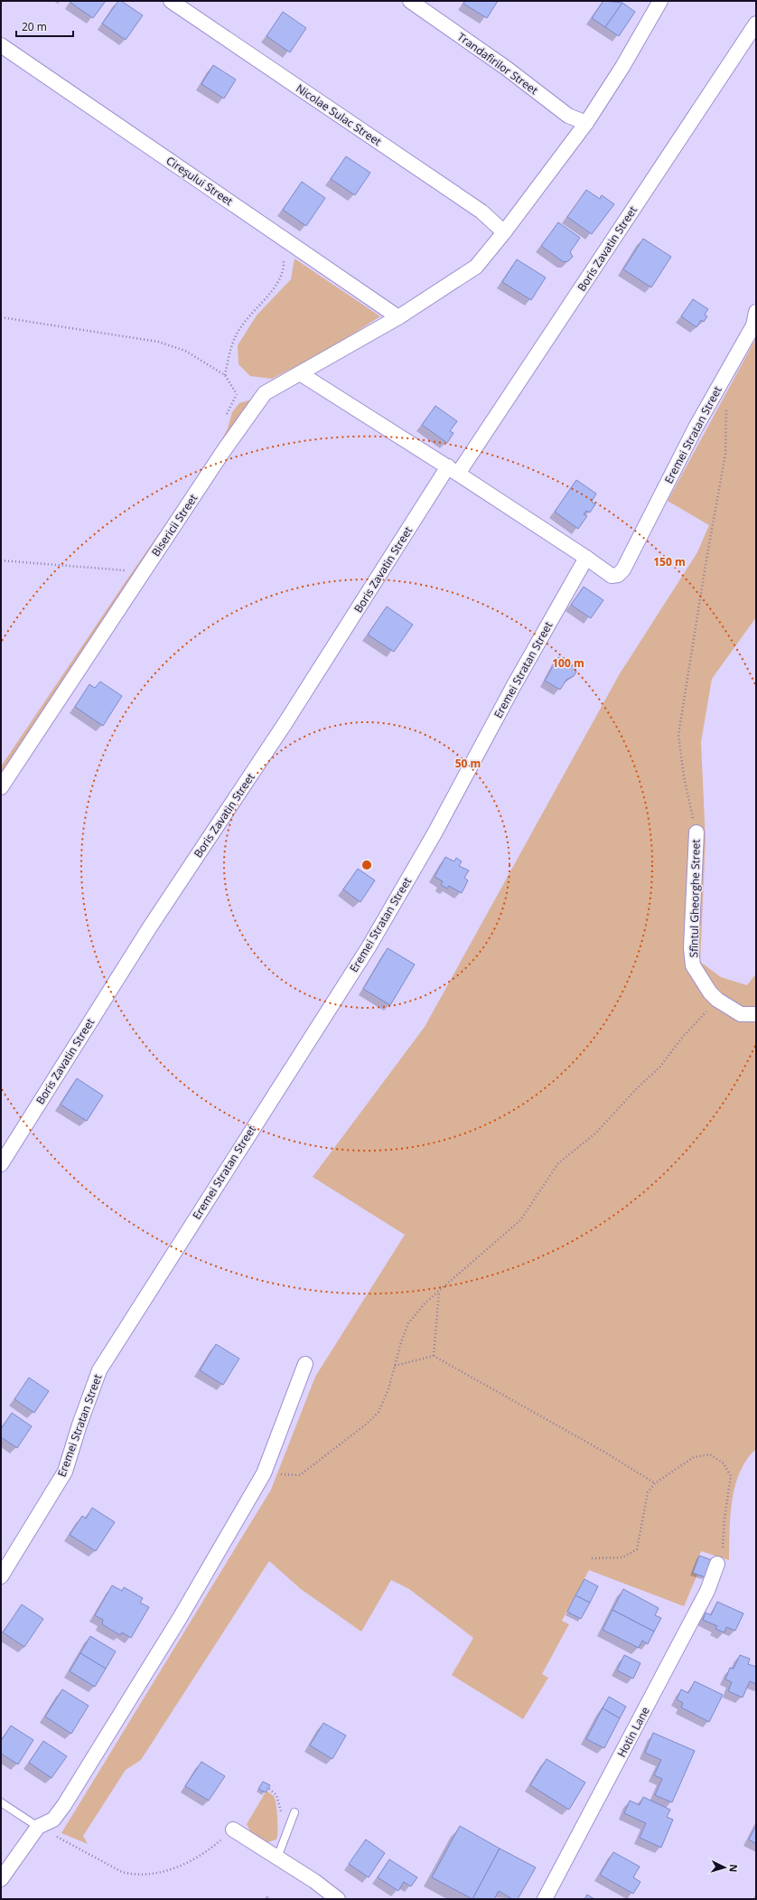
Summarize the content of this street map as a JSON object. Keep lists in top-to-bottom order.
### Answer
{
  "streets": {
    "street": [
      "Trandafirilor Street",
      "Nicolae Sulac Street",
      "Cireşului Street",
      "Boris Zavatin Street",
      "Eremei Stratan Street",
      "Bisericii Street",
      "Sfîntul Gheorghe Street",
      "Hotin Lane"
    ]
  },
  "crossings": [
    ["Trandafirilor Street", "Bisericii Street"],
    ["Nicolae Sulac Street", "Bisericii Street"],
    ["Cireşului Street", "Bisericii Street"]
  ],
  "scale_bar": "20 m",
  "north": "right",
  "rings": ["150 m", "100 m", "50 m"]
}
